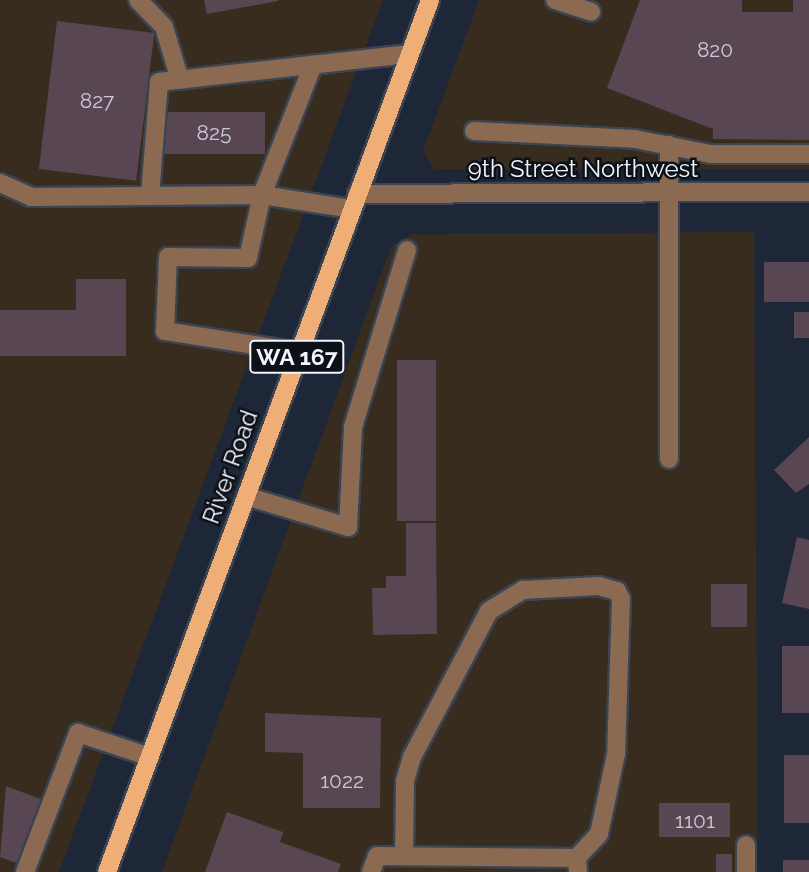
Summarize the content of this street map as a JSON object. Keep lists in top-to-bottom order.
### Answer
{
  "streets": {
    "main road": ["WA 167", "River Road"],
    "street": ["9th Street Northwest"]
  },
  "crossings": [
    ["9th Street Northwest", "River Road"]
  ],
  "house_numbers": [
    "820",
    "827",
    "825",
    "1022",
    "1101"
  ]
}
